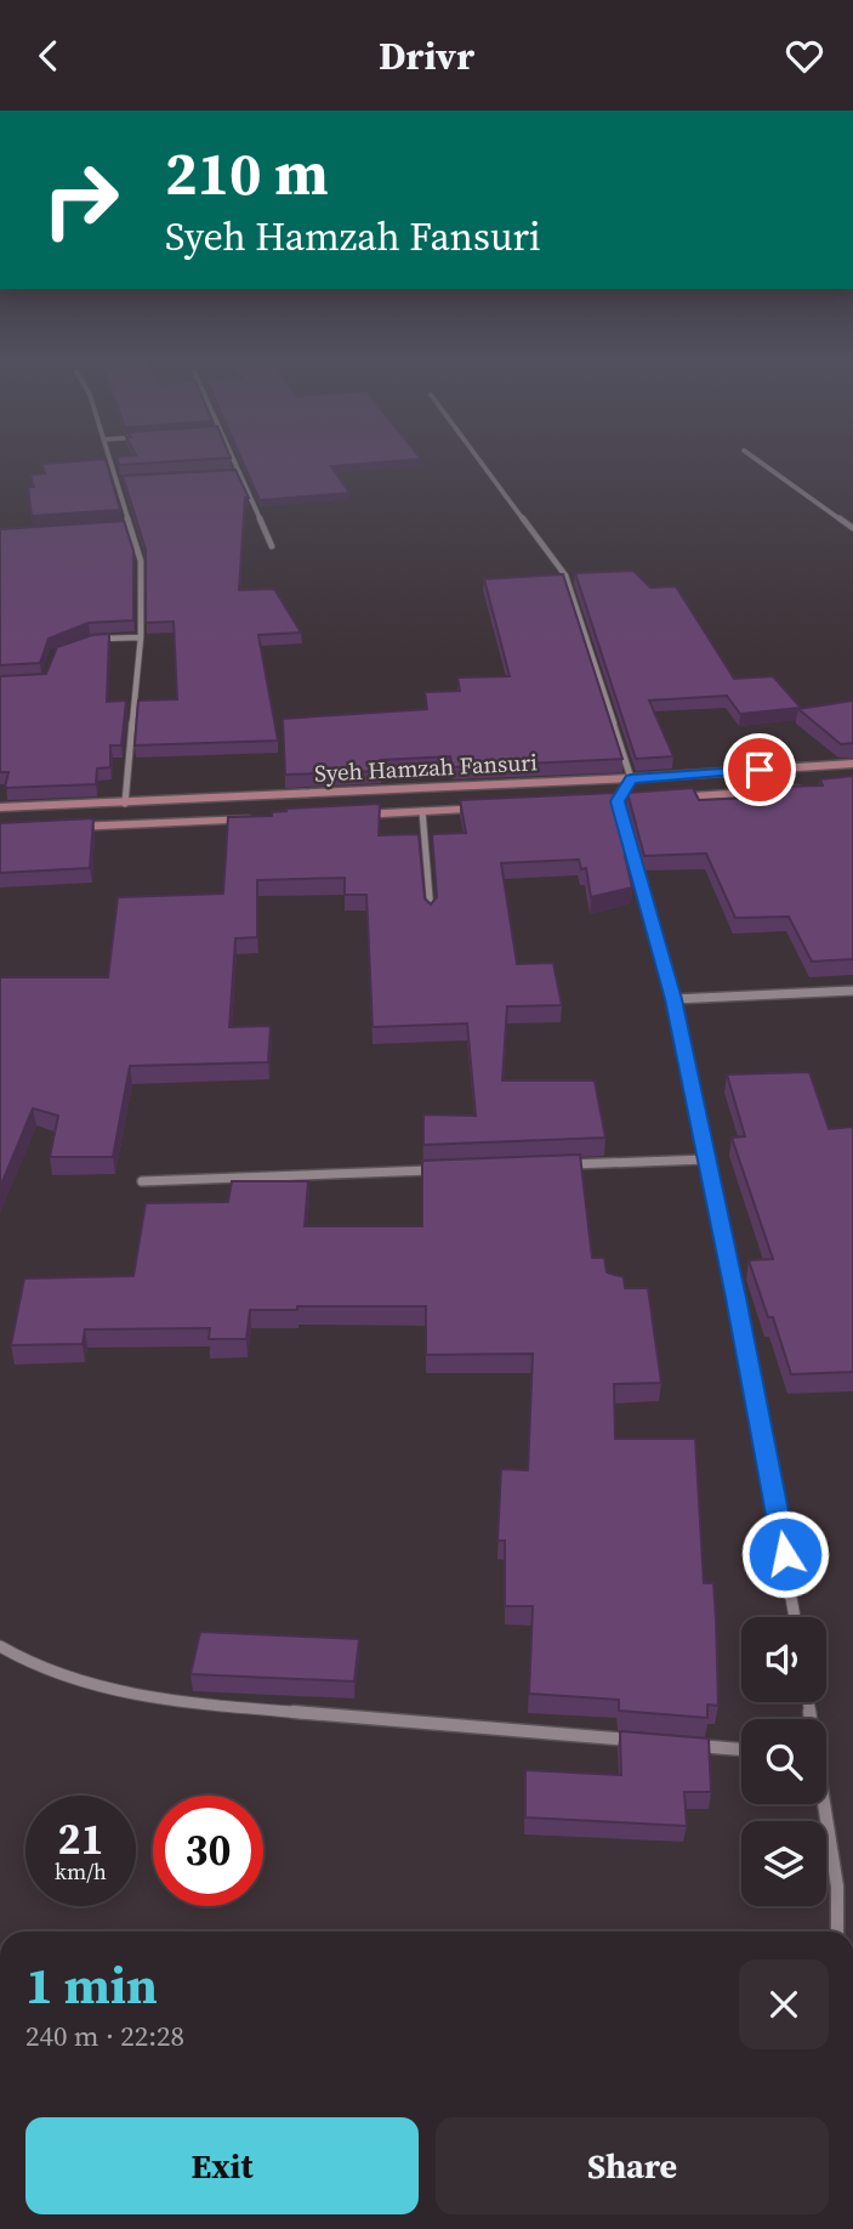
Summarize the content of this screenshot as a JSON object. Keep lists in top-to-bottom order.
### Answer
{
  "streets": {
    "main road": ["Syeh Hamzah Fansuri"]
  },
  "page": {
    "header": "Drivr",
    "turn": ["210 m", "Syeh Hamzah Fansuri"],
    "speed": "21 km/h",
    "limit": "30",
    "heading": ["1 min", "240 m · 22:28"],
    "buttons": ["Exit", "Share"]
  }
}
